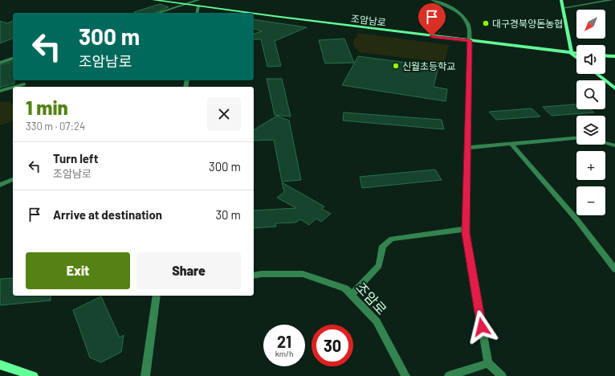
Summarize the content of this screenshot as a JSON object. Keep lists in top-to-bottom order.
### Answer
{
  "streets": {
    "main road": ["조암남로"],
    "street": ["조암로"]
  },
  "places": ["대구경북양돈농협", "신월초등학교"],
  "north": "bottom left",
  "page": {
    "map_buttons": ["+", "−"],
    "turn": ["300 m", "조암남로"],
    "heading": ["1 min", "330 m · 07:24"],
    "list": [
      {
        "name": "Turn left",
        "note": "조암남로",
        "value": "300 m"
      },
      {
        "name": "Arrive at destination",
        "value": "30 m"
      }
    ],
    "buttons": ["Exit", "Share"],
    "speed": "21 km/h",
    "limit": "30"
  }
}
